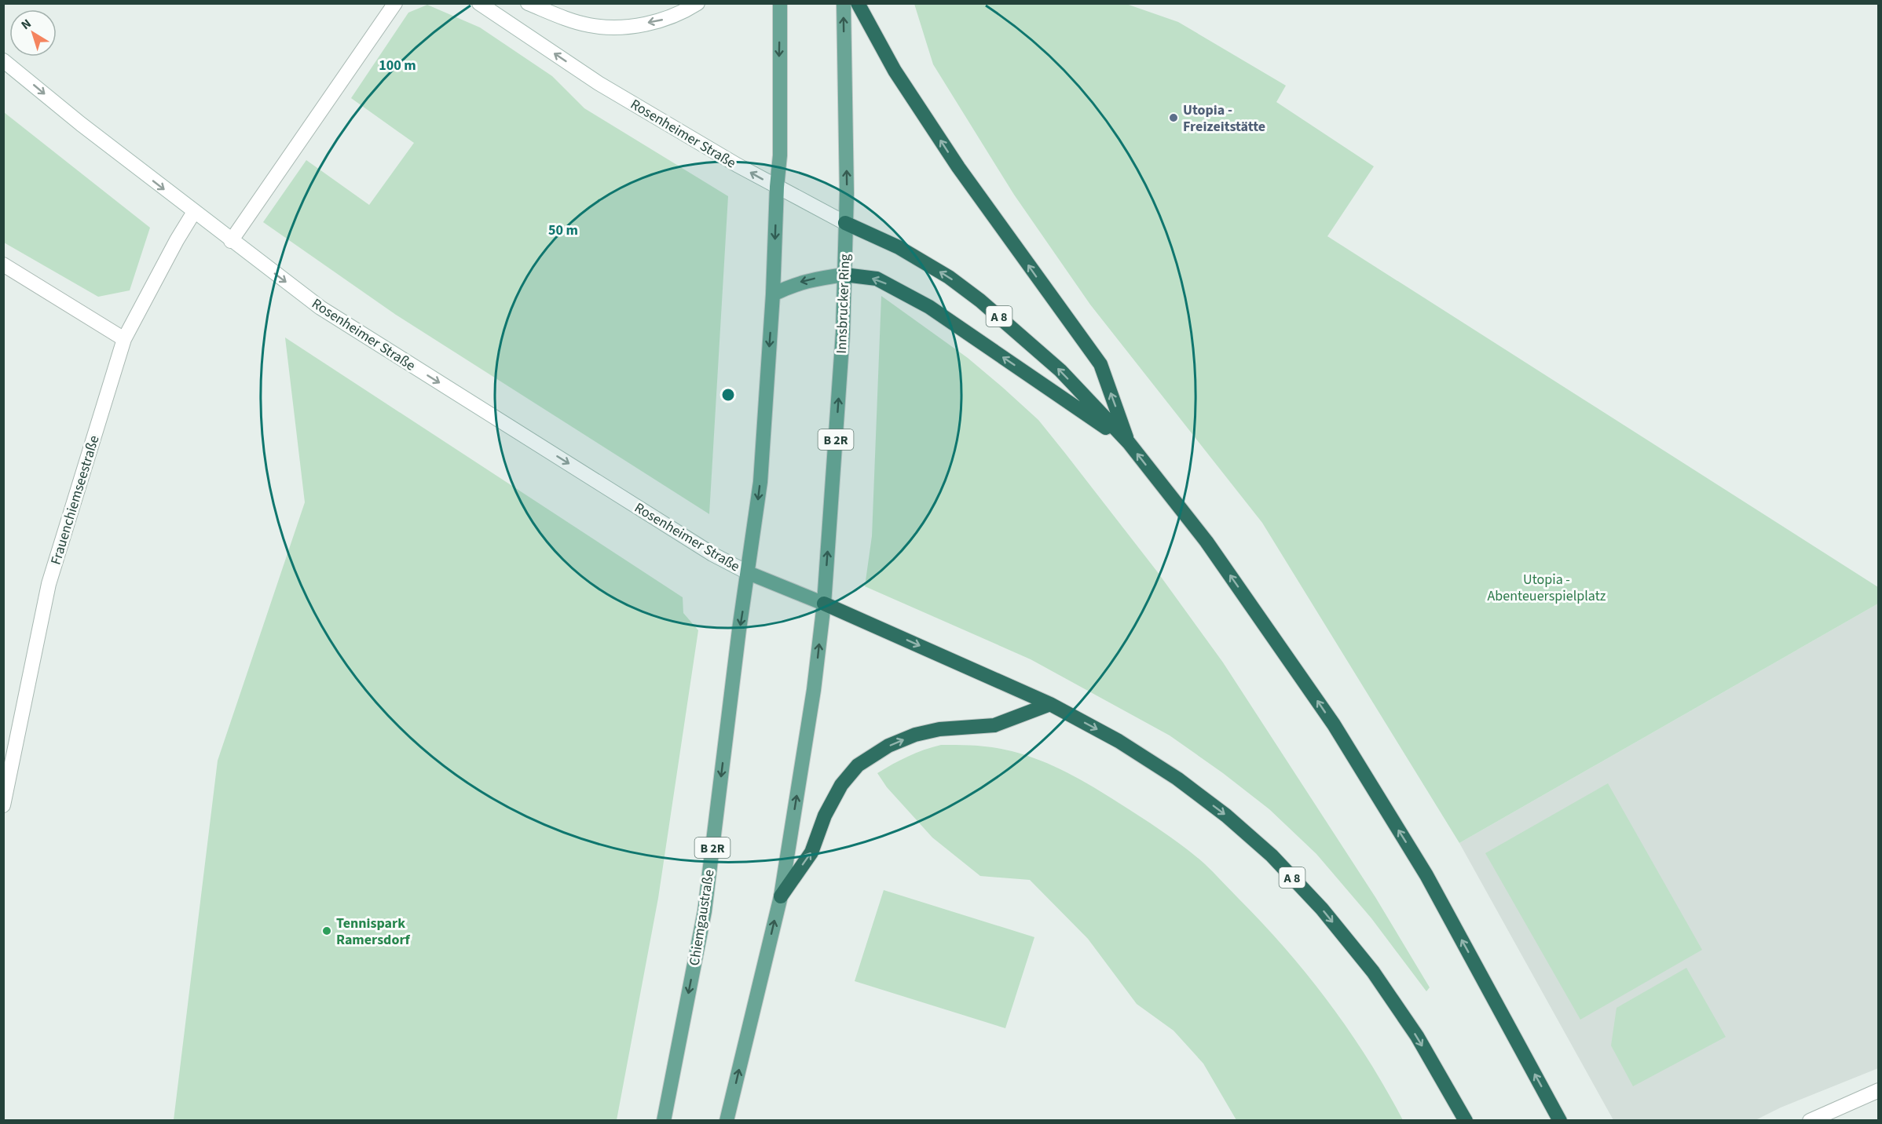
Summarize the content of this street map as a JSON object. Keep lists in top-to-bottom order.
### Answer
{
  "streets": {
    "highway": ["A 8"],
    "main road": [
      "Rosenheimer Straße",
      "Innsbrucker Ring",
      "B 2R",
      "Frauenchiemseestraße",
      "Chiemgaustraße"
    ]
  },
  "crossings": [
    ["Rosenheimer Straße", "Innsbrucker Ring"],
    ["Rosenheimer Straße", "A 8"],
    ["Rosenheimer Straße", "B 2R"],
    ["Rosenheimer Straße", "Frauenchiemseestraße"],
    ["Rosenheimer Straße", "Chiemgaustraße"],
    ["Innsbrucker Ring", "A 8"],
    ["Innsbrucker Ring", "B 2R"],
    ["A 8", "B 2R"],
    ["B 2R", "Chiemgaustraße"]
  ],
  "parks": ["Utopia - Abenteuerspielplatz"],
  "places": ["Utopia - Freizeitstätte", "Tennispark Ramersdorf"],
  "north": "top left",
  "rings": ["100 m", "50 m"]
}
